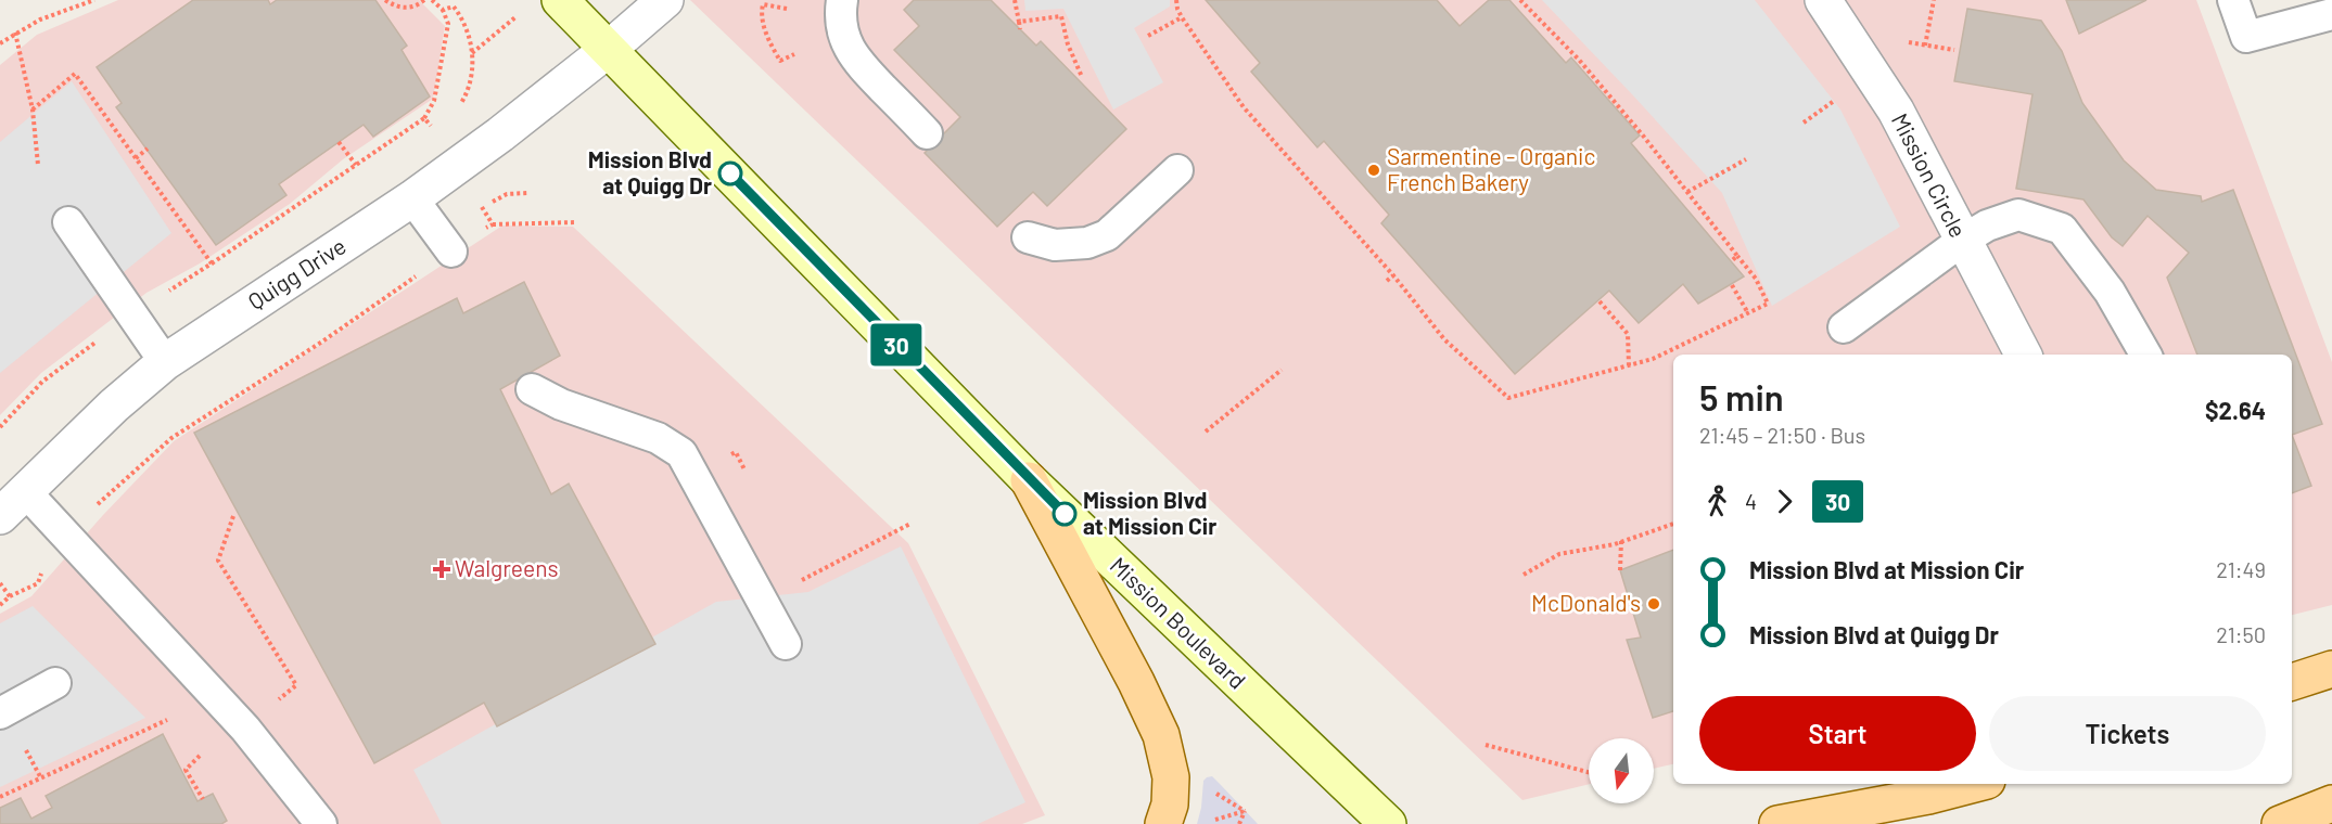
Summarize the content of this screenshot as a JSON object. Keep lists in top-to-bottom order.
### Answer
{
  "streets": {
    "main road": ["Mission Boulevard"],
    "street": ["Mission Circle", "Quigg Drive"]
  },
  "crossings": [
    ["Quigg Drive", "Mission Boulevard"]
  ],
  "places": {
    "other": [
      "Sarmentine - Organic French Bakery",
      "Mission Blvd at Quigg Dr",
      "Mission Blvd at Mission Cir",
      "McDonald's"
    ],
    "health": ["Walgreens"]
  },
  "lines": ["bus line 30"],
  "north": "bottom",
  "page": {
    "on_map": "30",
    "heading": ["5 min", "21:45 – 21:50 · Bus", "$2.64"],
    "legs": ["4", "30"],
    "list": [
      {
        "name": "Mission Blvd at Mission Cir",
        "value": "21:49"
      },
      {
        "name": "Mission Blvd at Quigg Dr",
        "value": "21:50"
      }
    ],
    "buttons": ["Start", "Tickets"]
  }
}
